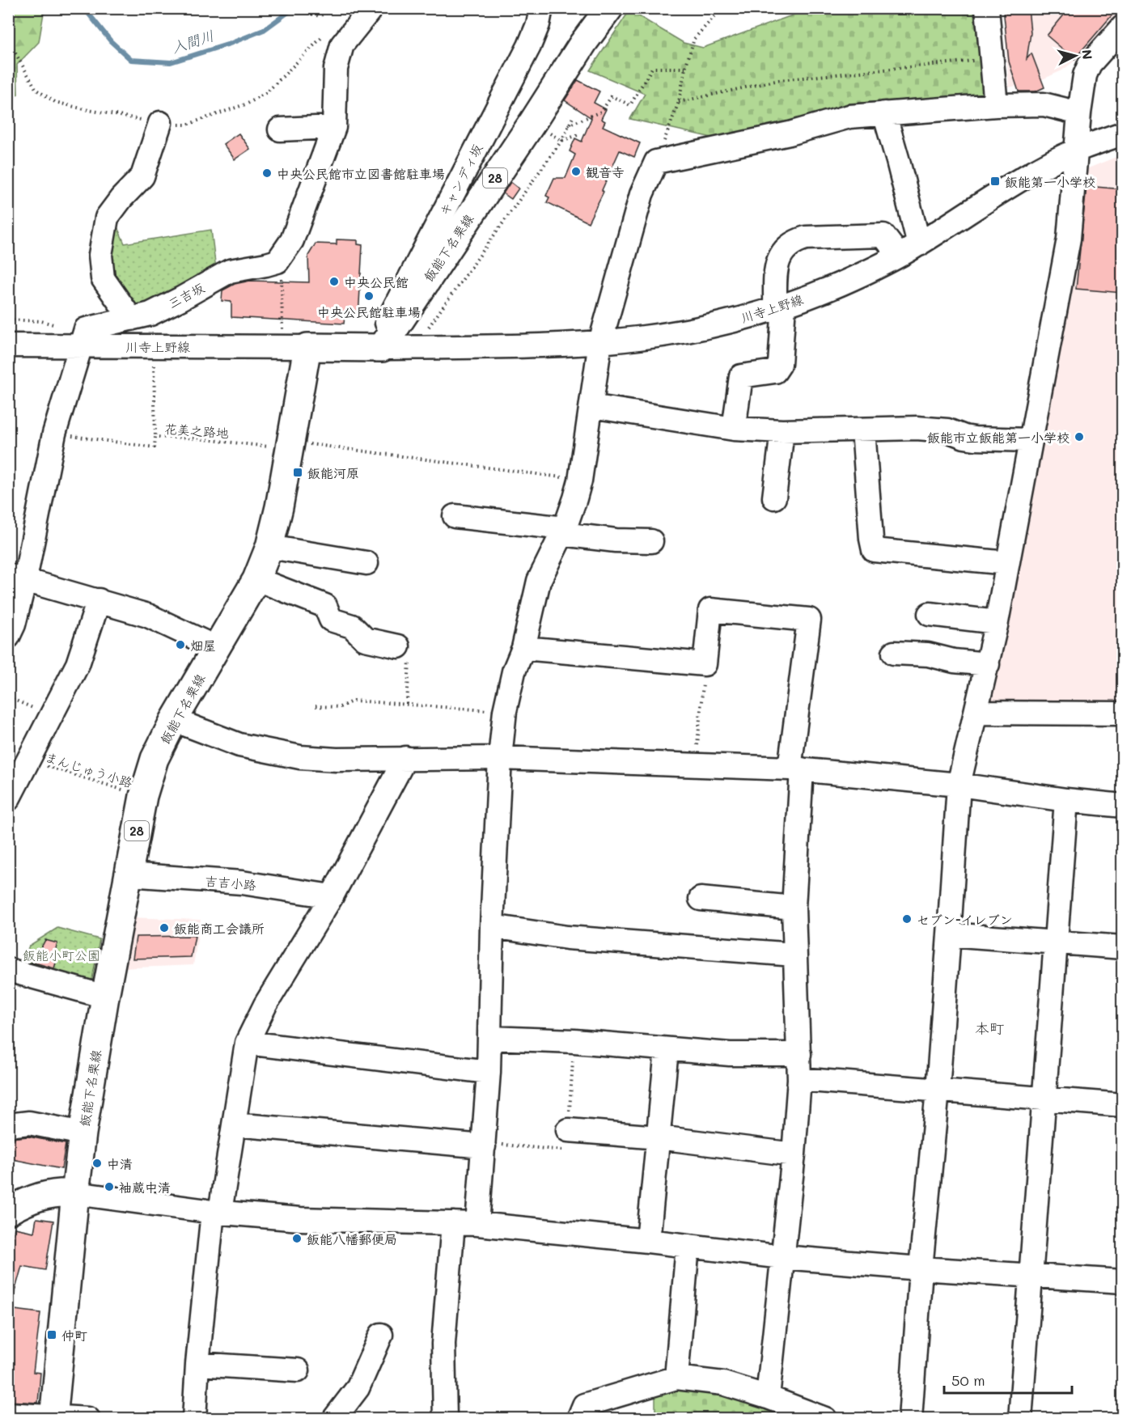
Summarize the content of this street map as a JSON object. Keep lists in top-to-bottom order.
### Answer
{
  "streets": {
    "main road": ["28", "飯能下名栗線"],
    "street": [
      "キャンディ坂",
      "三吉坂",
      "川寺上野線",
      "吉吉小路"
    ],
    "path": ["花美之路地", "まんじゅう小路"]
  },
  "crossings": [
    ["キャンディ坂", "飯能下名栗線"],
    ["キャンディ坂", "川寺上野線"],
    ["飯能下名栗線", "川寺上野線"],
    ["飯能下名栗線", "花美之路地"],
    ["飯能下名栗線", "まんじゅう小路"],
    ["飯能下名栗線", "吉吉小路"],
    ["三吉坂", "川寺上野線"]
  ],
  "districts": ["本町"],
  "water": ["入間川"],
  "parks": ["飯能小町公園"],
  "places": {
    "other": [
      "観音寺",
      "中央公民館市立図書館駐車場",
      "中央公民館",
      "中央公民館駐車場",
      "飯能市立飯能第一小学校",
      "畑屋",
      "セブン-イレブン",
      "飯能商工会議所",
      "中清",
      "袖蔵中清",
      "飯能八幡郵便局"
    ],
    "transit": ["飯能第一小学校", "飯能河原", "仲町"]
  },
  "scale_bar": "50 m",
  "north": "right"
}
